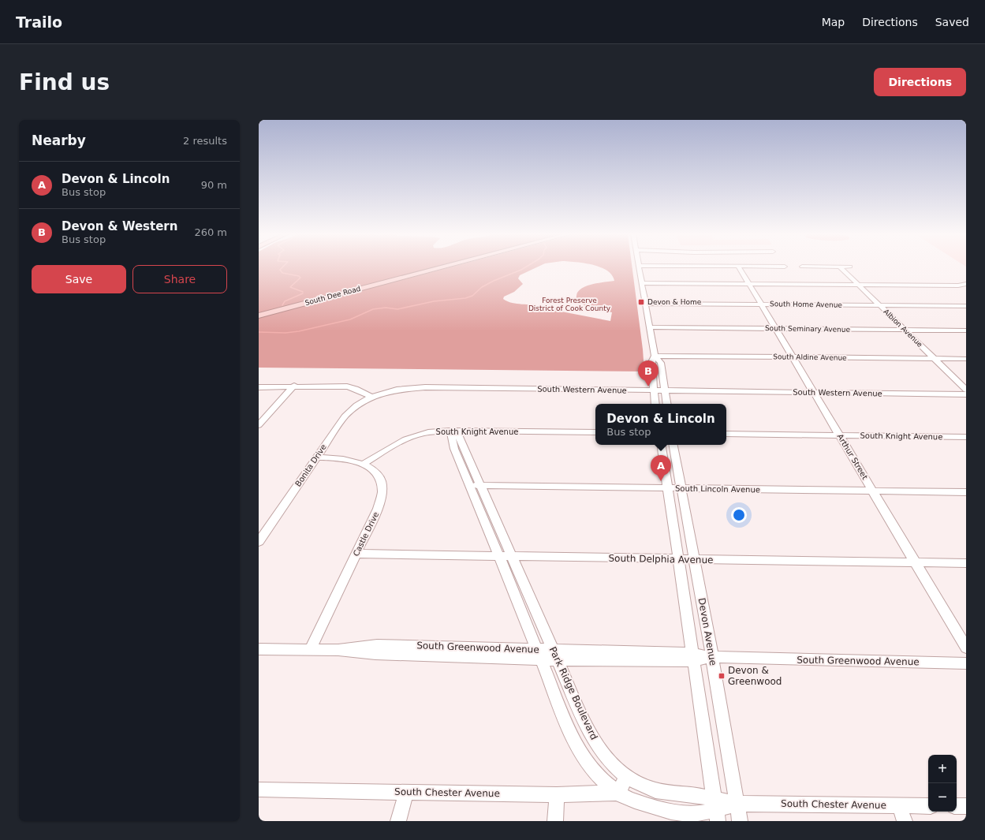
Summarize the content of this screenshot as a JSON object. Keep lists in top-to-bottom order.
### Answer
{
  "streets": {
    "main road": ["South Dee Road"],
    "street": [
      "South Home Avenue",
      "Albion Avenue",
      "South Seminary Avenue",
      "South Aldine Avenue",
      "South Western Avenue",
      "South Knight Avenue",
      "Arthur Street",
      "Bonita Drive",
      "South Lincoln Avenue",
      "Castle Drive",
      "South Delphia Avenue",
      "Devon Avenue",
      "South Greenwood Avenue",
      "Park Ridge Boulevard",
      "South Chester Avenue"
    ]
  },
  "crossings": [
    ["South Home Avenue", "Albion Avenue"],
    ["South Home Avenue", "Arthur Street"],
    ["Albion Avenue", "South Seminary Avenue"],
    ["Albion Avenue", "South Aldine Avenue"],
    ["South Seminary Avenue", "Arthur Street"],
    ["South Aldine Avenue", "Arthur Street"],
    ["South Western Avenue", "Arthur Street"],
    ["South Western Avenue", "Bonita Drive"],
    ["South Knight Avenue", "Arthur Street"],
    ["South Knight Avenue", "Castle Drive"],
    ["South Knight Avenue", "Park Ridge Boulevard"],
    ["Arthur Street", "South Lincoln Avenue"],
    ["Arthur Street", "South Delphia Avenue"],
    ["Bonita Drive", "Castle Drive"],
    ["South Lincoln Avenue", "Devon Avenue"],
    ["South Lincoln Avenue", "Park Ridge Boulevard"],
    ["Castle Drive", "South Delphia Avenue"],
    ["Castle Drive", "South Greenwood Avenue"],
    ["South Delphia Avenue", "Devon Avenue"],
    ["South Delphia Avenue", "Park Ridge Boulevard"],
    ["Devon Avenue", "South Greenwood Avenue"],
    ["Devon Avenue", "Park Ridge Boulevard"],
    ["Devon Avenue", "South Chester Avenue"],
    ["South Greenwood Avenue", "Park Ridge Boulevard"],
    ["Park Ridge Boulevard", "South Chester Avenue"]
  ],
  "parks": ["Forest Preserve District of Cook County"],
  "places": {
    "transit": ["Devon & Home", "Devon & Greenwood"]
  },
  "page": {
    "header": "Trailo",
    "nav": ["Map", "Directions", "Saved"],
    "buttons": [
      "Directions",
      ["Save", "Share"]
    ],
    "title": "Find us",
    "heading": ["Nearby", "2 results"],
    "list": [
      {
        "mark": "A",
        "name": "Devon & Lincoln",
        "note": "Bus stop",
        "value": "90 m"
      },
      {
        "mark": "B",
        "name": "Devon & Western",
        "note": "Bus stop",
        "value": "260 m"
      }
    ],
    "pins": ["B", "A"],
    "popup": ["Devon & Lincoln", "Bus stop"],
    "map_buttons": ["+", "−"]
  }
}
